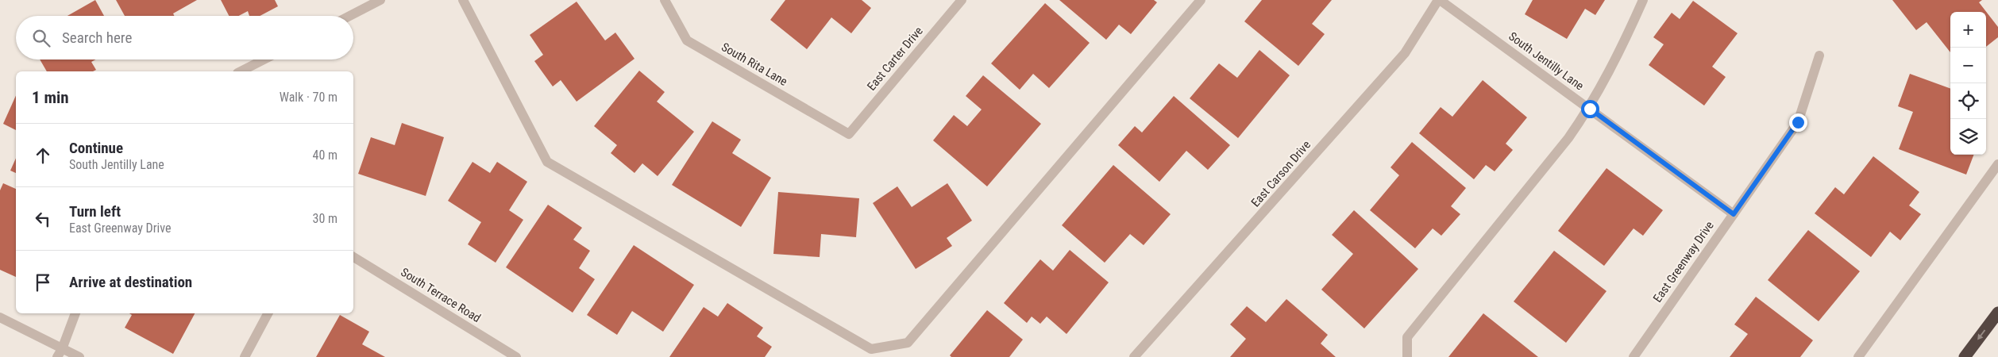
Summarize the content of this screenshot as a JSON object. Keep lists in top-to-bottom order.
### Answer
{
  "streets": {
    "street": [
      "East Carter Drive",
      "South Jentilly Lane",
      "South Rita Lane",
      "East Carson Drive",
      "East Greenway Drive",
      "South Terrace Road"
    ]
  },
  "crossings": [
    ["East Carter Drive", "South Rita Lane"],
    ["South Jentilly Lane", "East Carson Drive"],
    ["South Jentilly Lane", "East Greenway Drive"]
  ],
  "page": {
    "map_buttons": ["+", "−"],
    "search": "Search here",
    "heading": ["1 min", "Walk · 70 m"],
    "list": [
      ["Continue", "South Jentilly Lane", "40 m"],
      ["Turn left", "East Greenway Drive", "30 m"],
      "Arrive at destination"
    ]
  }
}
